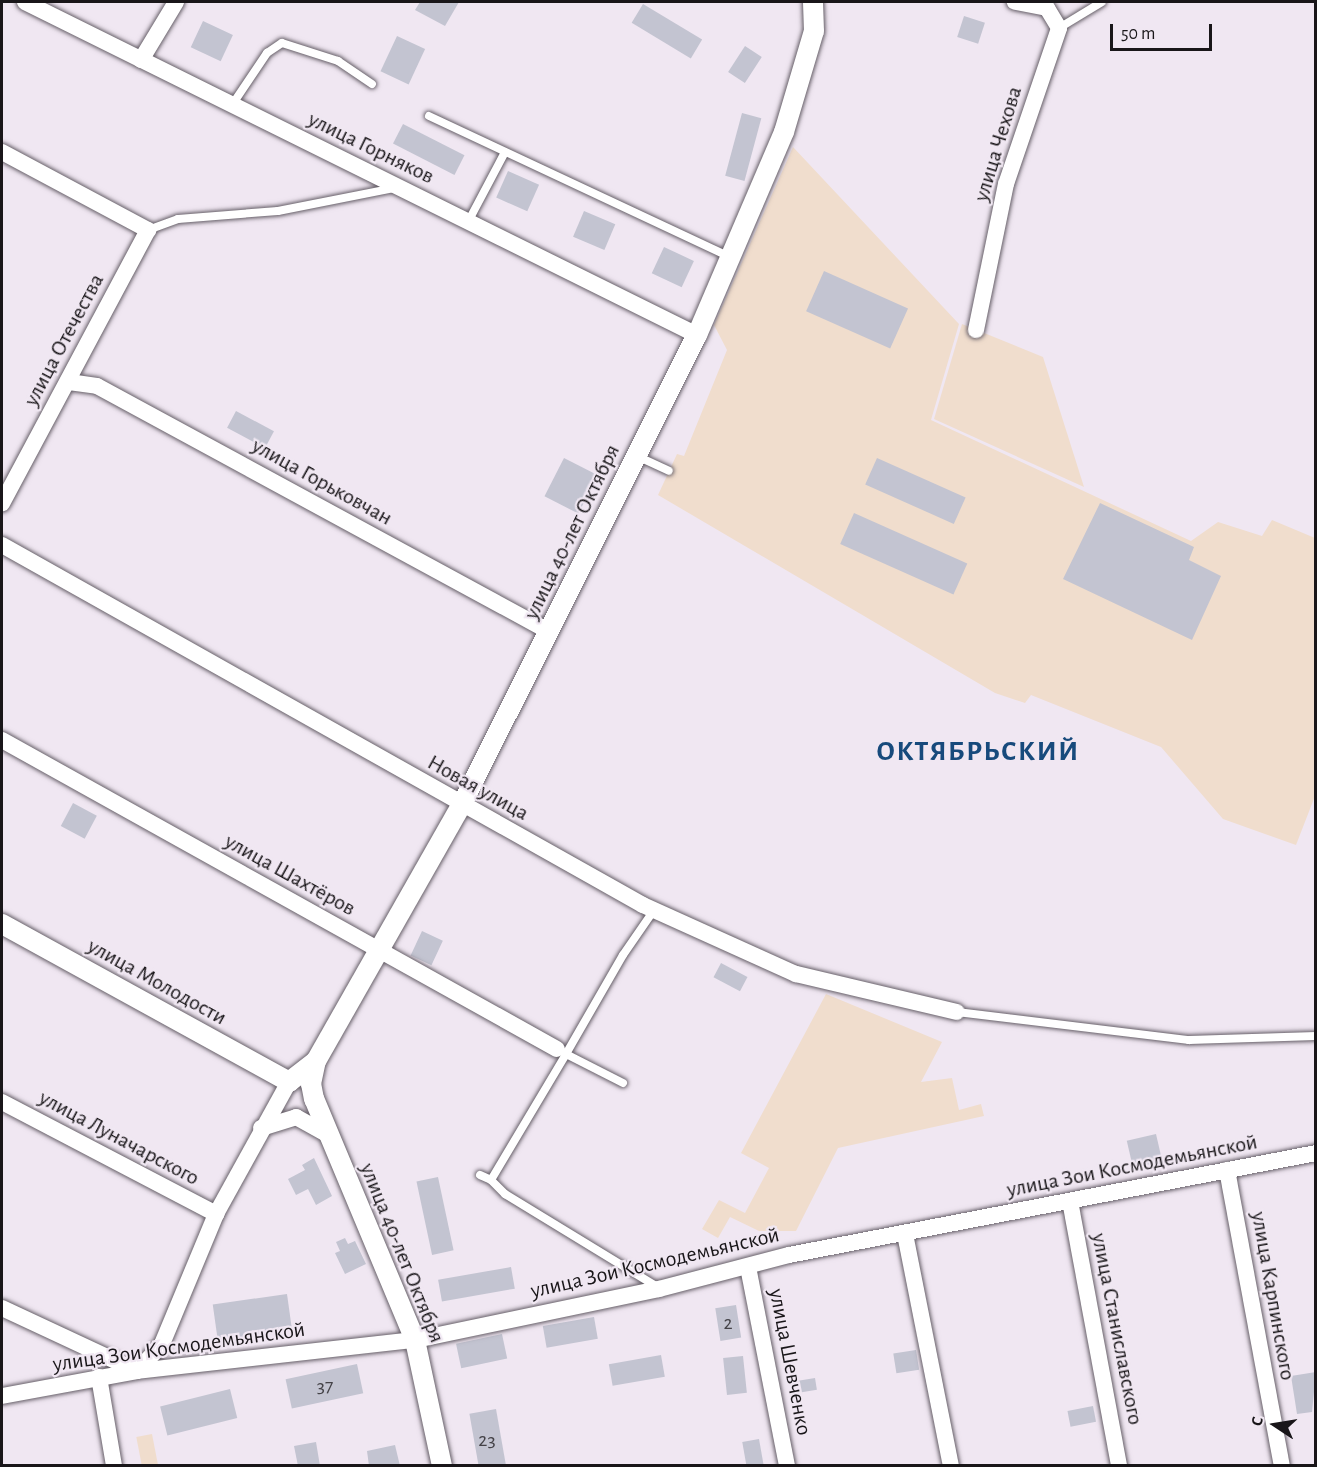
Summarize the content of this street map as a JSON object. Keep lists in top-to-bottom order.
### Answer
{
  "streets": {
    "street": [
      "улица Чехова",
      "улица Горняков",
      "улица Отечества",
      "улица Горьковчан",
      "улица 40-лет Октября",
      "Новая улица",
      "улица Шахтёров",
      "улица Молодости",
      "улица Луначарского",
      "улица Зои Космодемьянской",
      "улица Карпинского",
      "улица Станиславского",
      "улица Шевченко"
    ]
  },
  "crossings": [
    ["улица Горняков", "улица 40-лет Октября"],
    ["улица Отечества", "улица Горьковчан"],
    ["улица Горьковчан", "улица 40-лет Октября"],
    ["улица 40-лет Октября", "Новая улица"],
    ["улица 40-лет Октября", "улица Шахтёров"],
    ["улица 40-лет Октября", "улица Молодости"],
    ["улица 40-лет Октября", "улица Луначарского"],
    ["улица 40-лет Октября", "улица Зои Космодемьянской"],
    ["улица Зои Космодемьянской", "улица Карпинского"],
    ["улица Зои Космодемьянской", "улица Станиславского"],
    ["улица Зои Космодемьянской", "улица Шевченко"]
  ],
  "districts": ["ОКТЯБРЬСКИЙ"],
  "house_numbers": ["2", "37", "23"],
  "scale_bar": "50 m",
  "north": "left"
}
